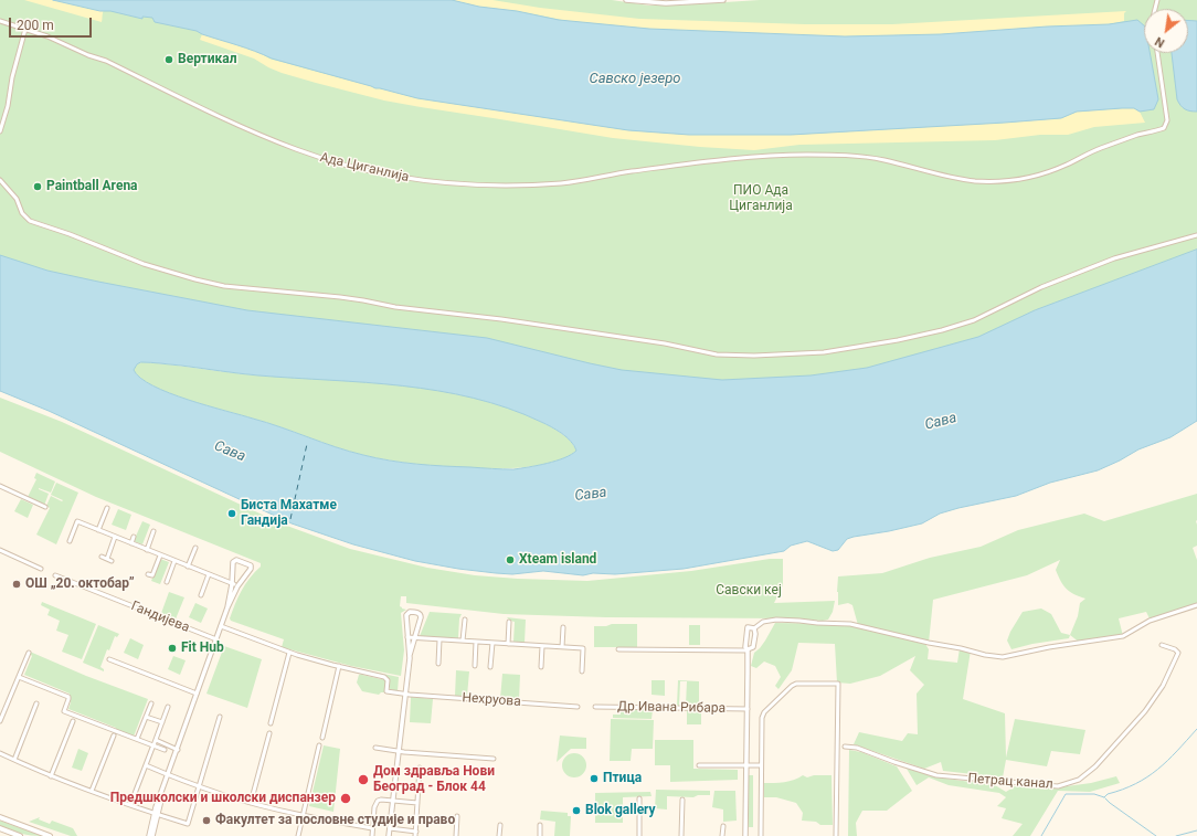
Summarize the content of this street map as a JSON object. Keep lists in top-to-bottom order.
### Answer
{
  "streets": {
    "street": [
      "Ада Циганлија",
      "Гандијева",
      "Нехруова",
      "Др Ивана Рибара",
      "Петрац канал"
    ]
  },
  "water": ["Савско језеро", "Сава"],
  "parks": ["ПИО Ада Циганлија", "Савски кеј"],
  "places": [
    "Вертикал",
    "Paintball Arena",
    "Биста Махатме Гандија",
    "Xteam island",
    "ОШ „20. октобар”",
    "Fit Hub",
    "Птица",
    "Дом здравља Нови Београд - Блок 44",
    "Предшколски и школски диспанзер",
    "Blok gallery",
    "Факултет за пословне студије и право"
  ],
  "scale_bar": "200 m",
  "north": "bottom left"
}
